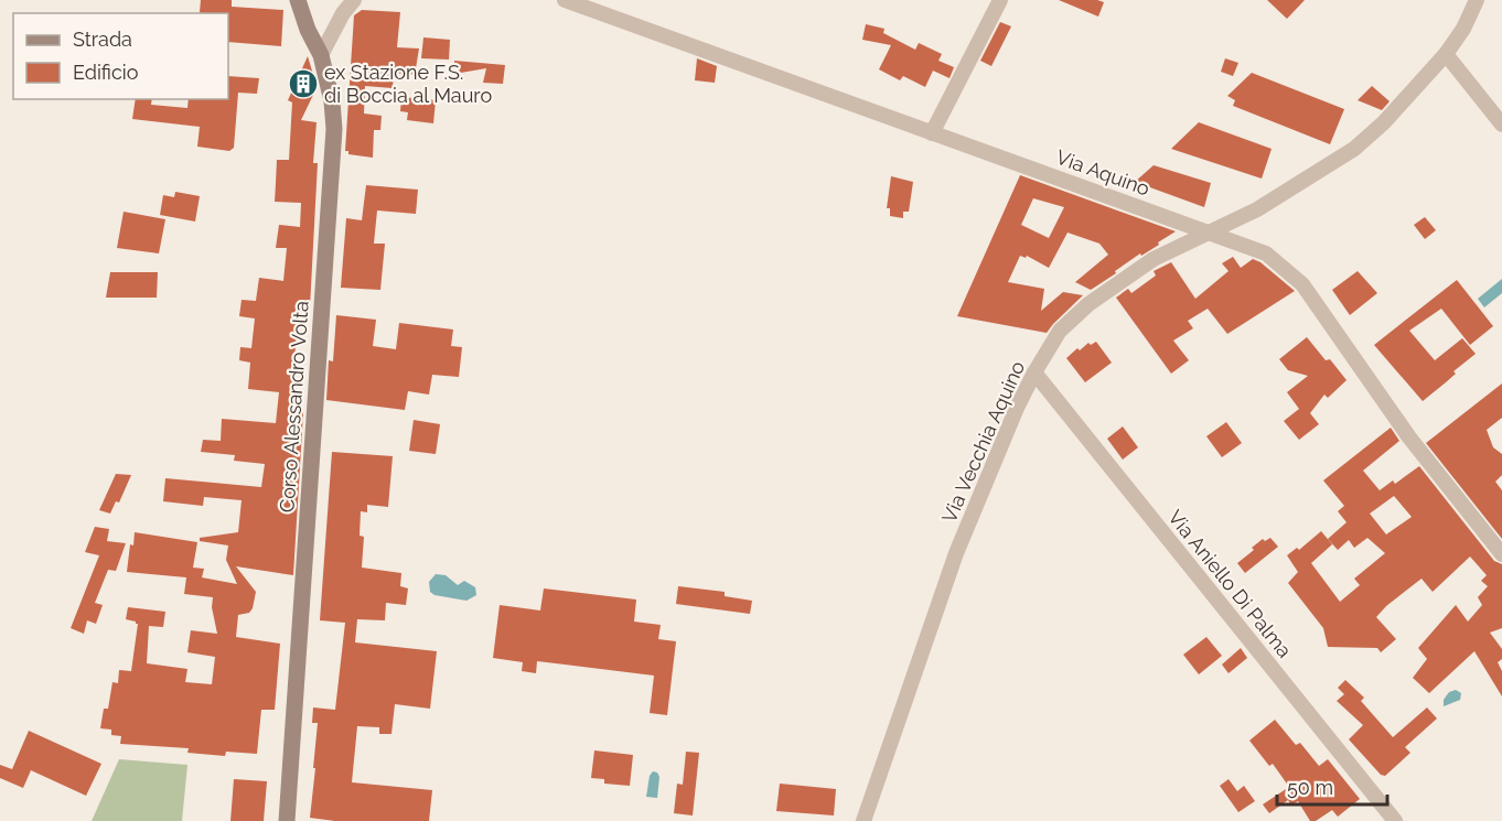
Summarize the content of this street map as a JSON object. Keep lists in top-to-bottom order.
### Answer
{
  "streets": {
    "main road": ["Corso Alessandro Volta"],
    "street": ["Via Aquino", "Via Vecchia Aquino", "Via Aniello Di Palma"]
  },
  "crossings": [
    ["Via Aquino", "Via Vecchia Aquino"],
    ["Via Vecchia Aquino", "Via Aniello Di Palma"]
  ],
  "places": {
    "building": ["ex Stazione F.S. di Boccia al Mauro"]
  },
  "legend": ["Strada", "Edificio"],
  "scale_bar": "50 m"
}
